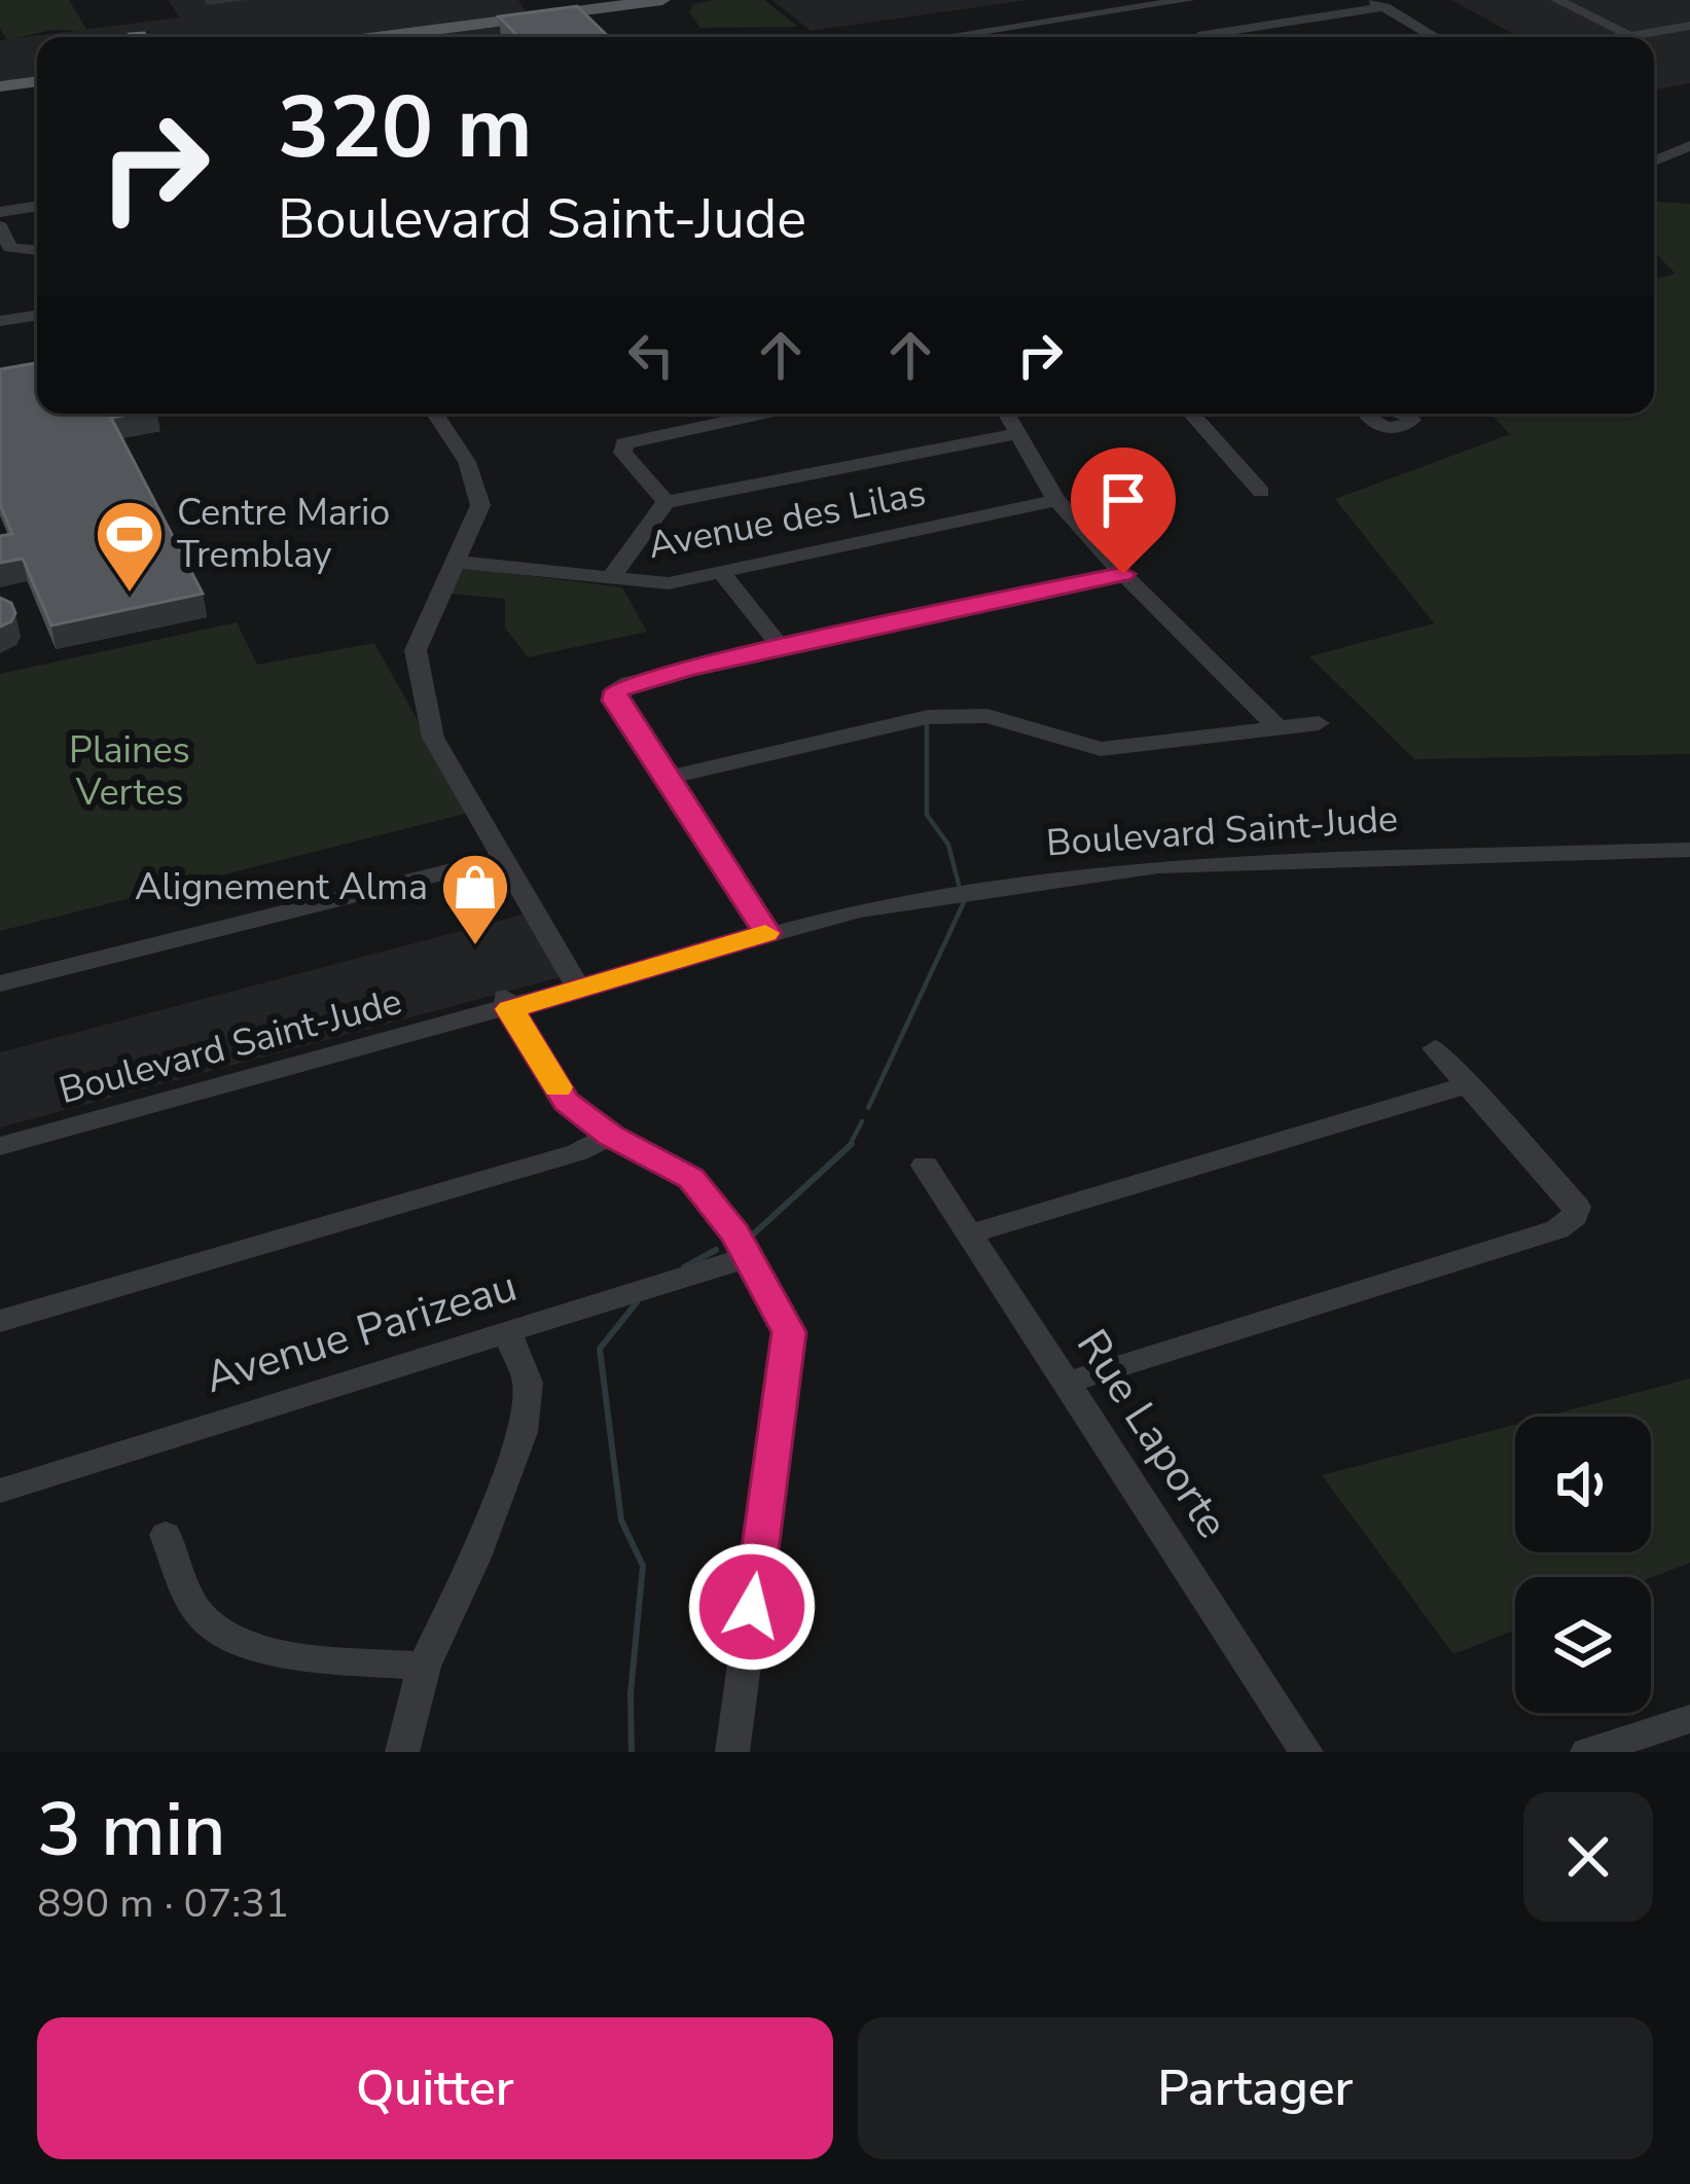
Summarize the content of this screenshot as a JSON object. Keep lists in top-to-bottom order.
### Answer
{
  "streets": {
    "street": [
      "Avenue des Lilas",
      "Boulevard Saint-Jude",
      "Avenue Parizeau",
      "Rue Laporte"
    ]
  },
  "parks": ["Plaines Vertes"],
  "places": {
    "sports": ["Centre Mario Tremblay"],
    "shop": ["Alignement Alma"]
  },
  "page": {
    "turn": ["320 m", "Boulevard Saint-Jude"],
    "heading": ["3 min", "890 m · 07:31"],
    "buttons": ["Quitter", "Partager"]
  }
}
